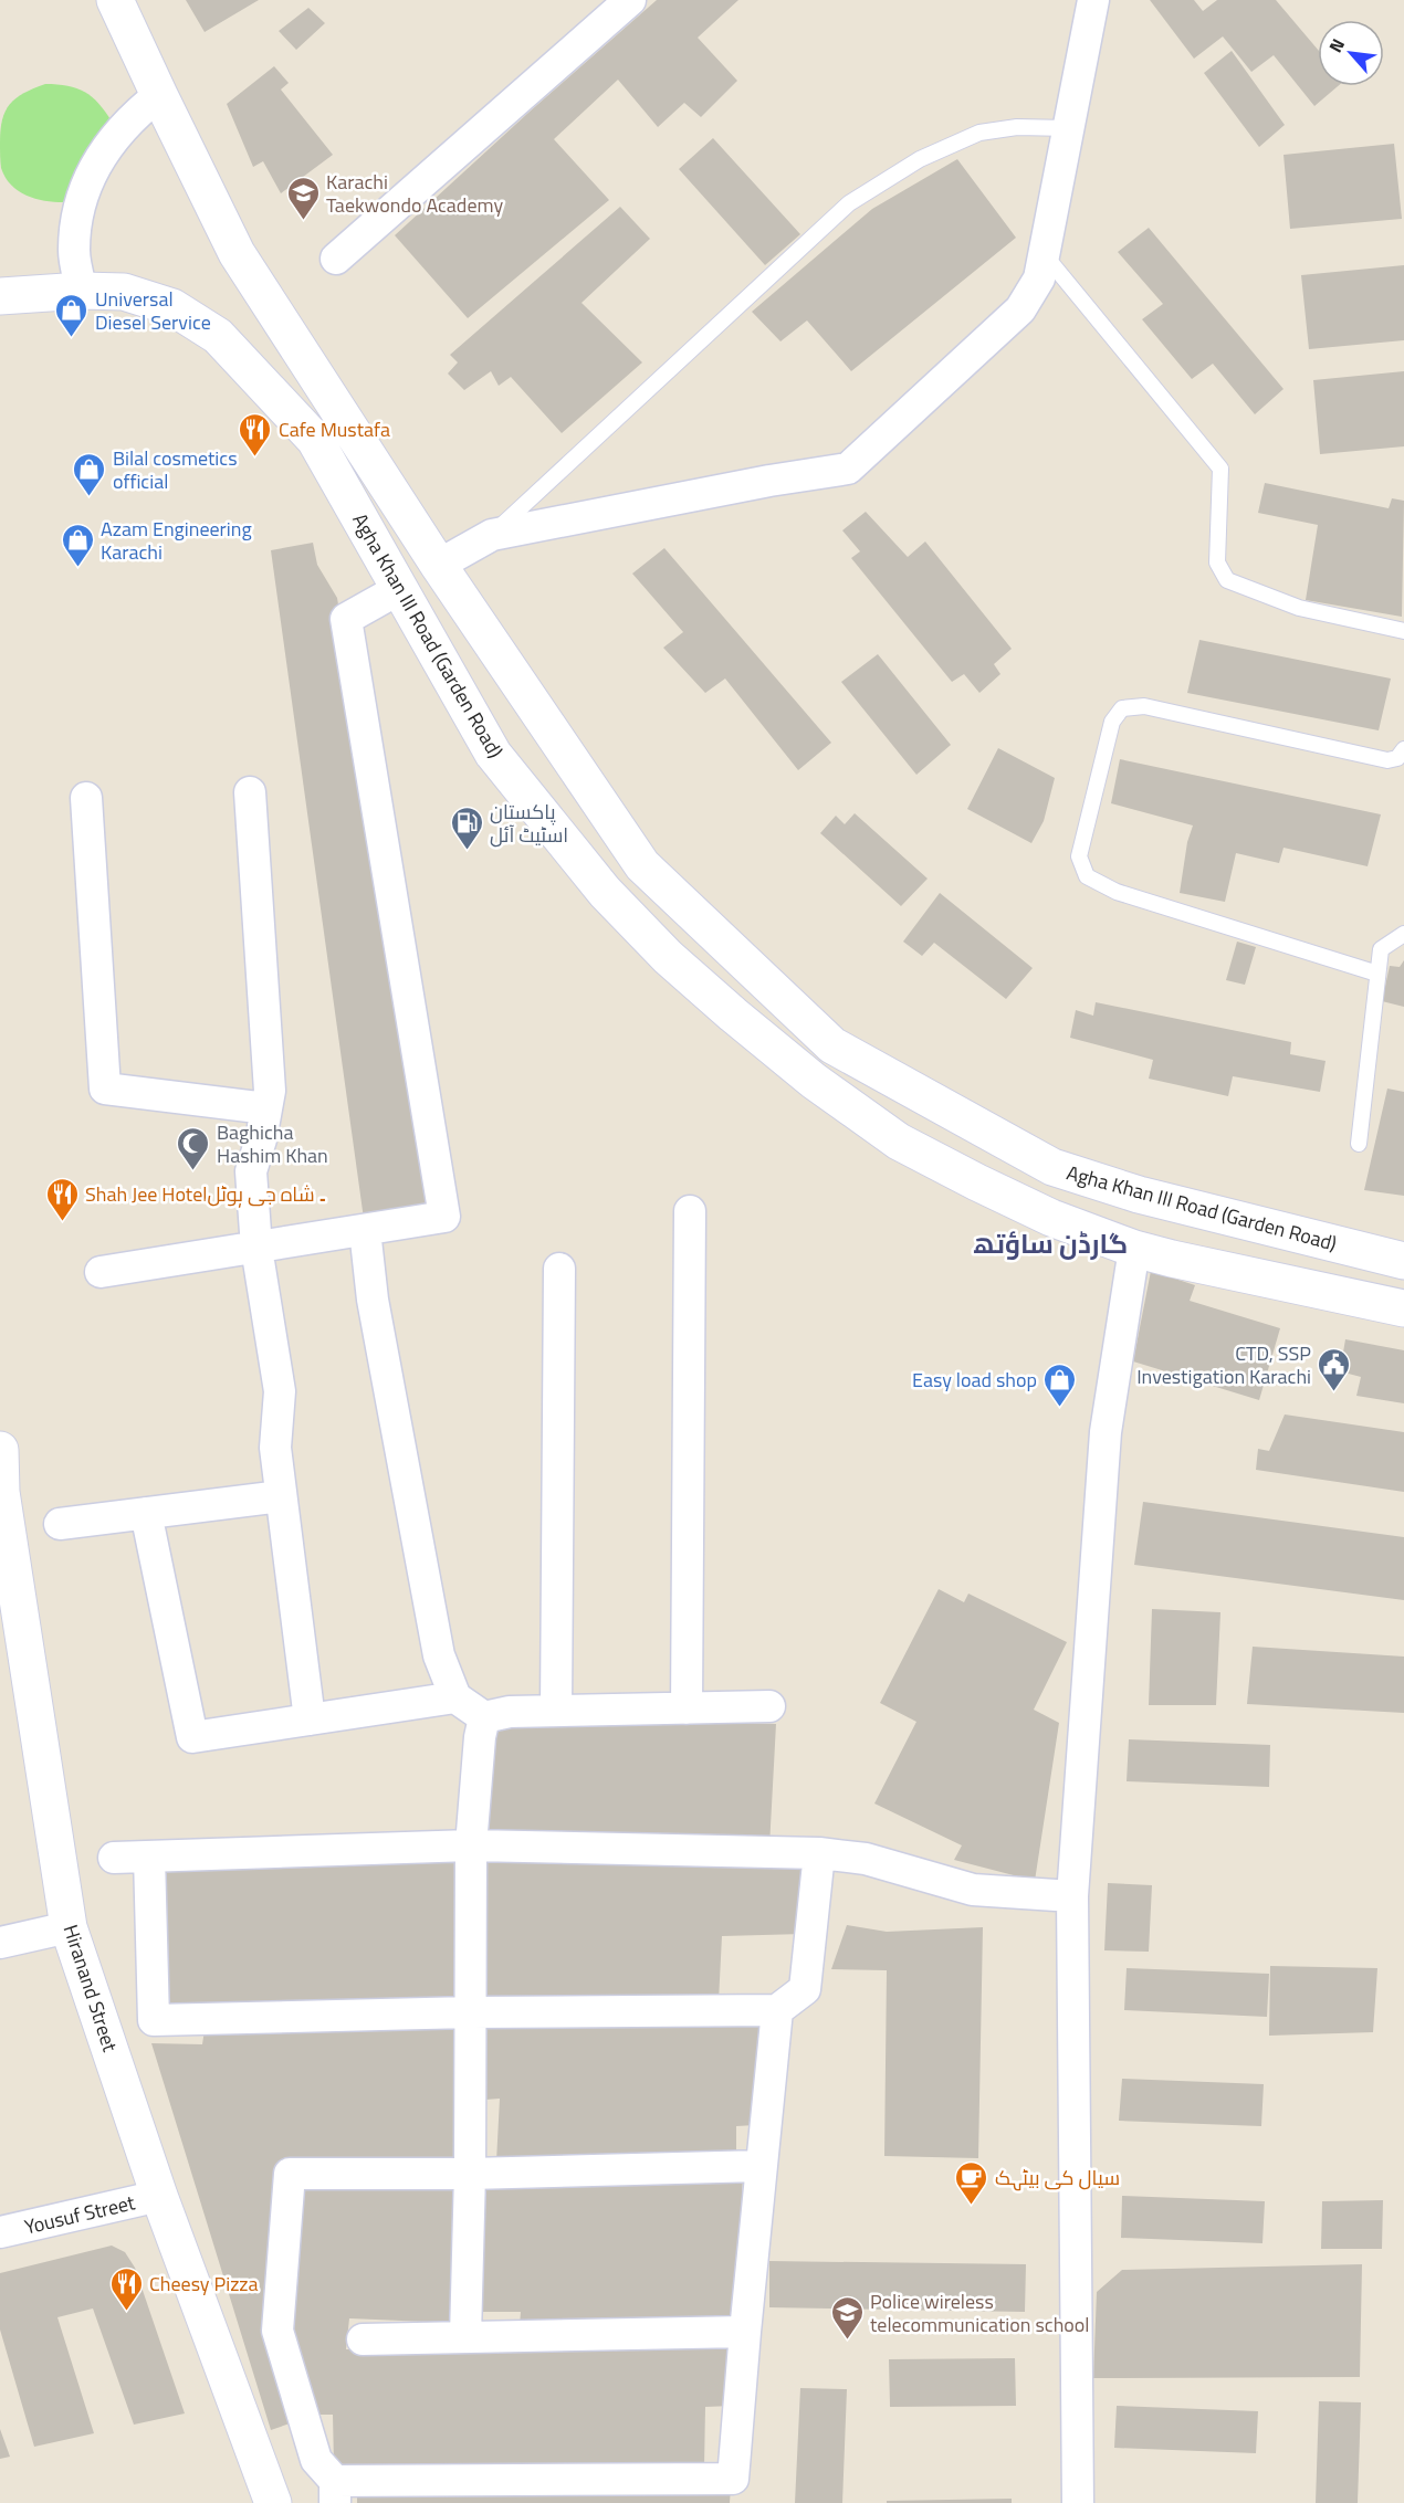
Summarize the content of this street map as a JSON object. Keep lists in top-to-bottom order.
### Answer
{
  "streets": {
    "main road": ["Agha Khan III Road (Garden Road)", "Hiranand Street"],
    "street": ["Yousuf Street"]
  },
  "crossings": [
    ["Hiranand Street", "Yousuf Street"]
  ],
  "districts": ["گارڈن ساؤتھ"],
  "places": {
    "school or university": ["Karachi Taekwondo Academy", "Police wireless telecommunication school"],
    "shop": [
      "Universal Diesel Service",
      "Bilal cosmetics official",
      "Azam Engineering Karachi",
      "Easy load shop"
    ],
    "restaurant": ["Cafe Mustafa", "Shah Jee Hotel۔ شاہ جی ہوٹل", "Cheesy Pizza"],
    "fuel station": ["پاکستان اسٹیٹ آئل"],
    "mosque": ["Baghicha Hashim Khan"],
    "public building": ["CTD, SSP Investigation Karachi"],
    "cafe": ["سیال کی بیٹہک"]
  },
  "north": "top left"
}
